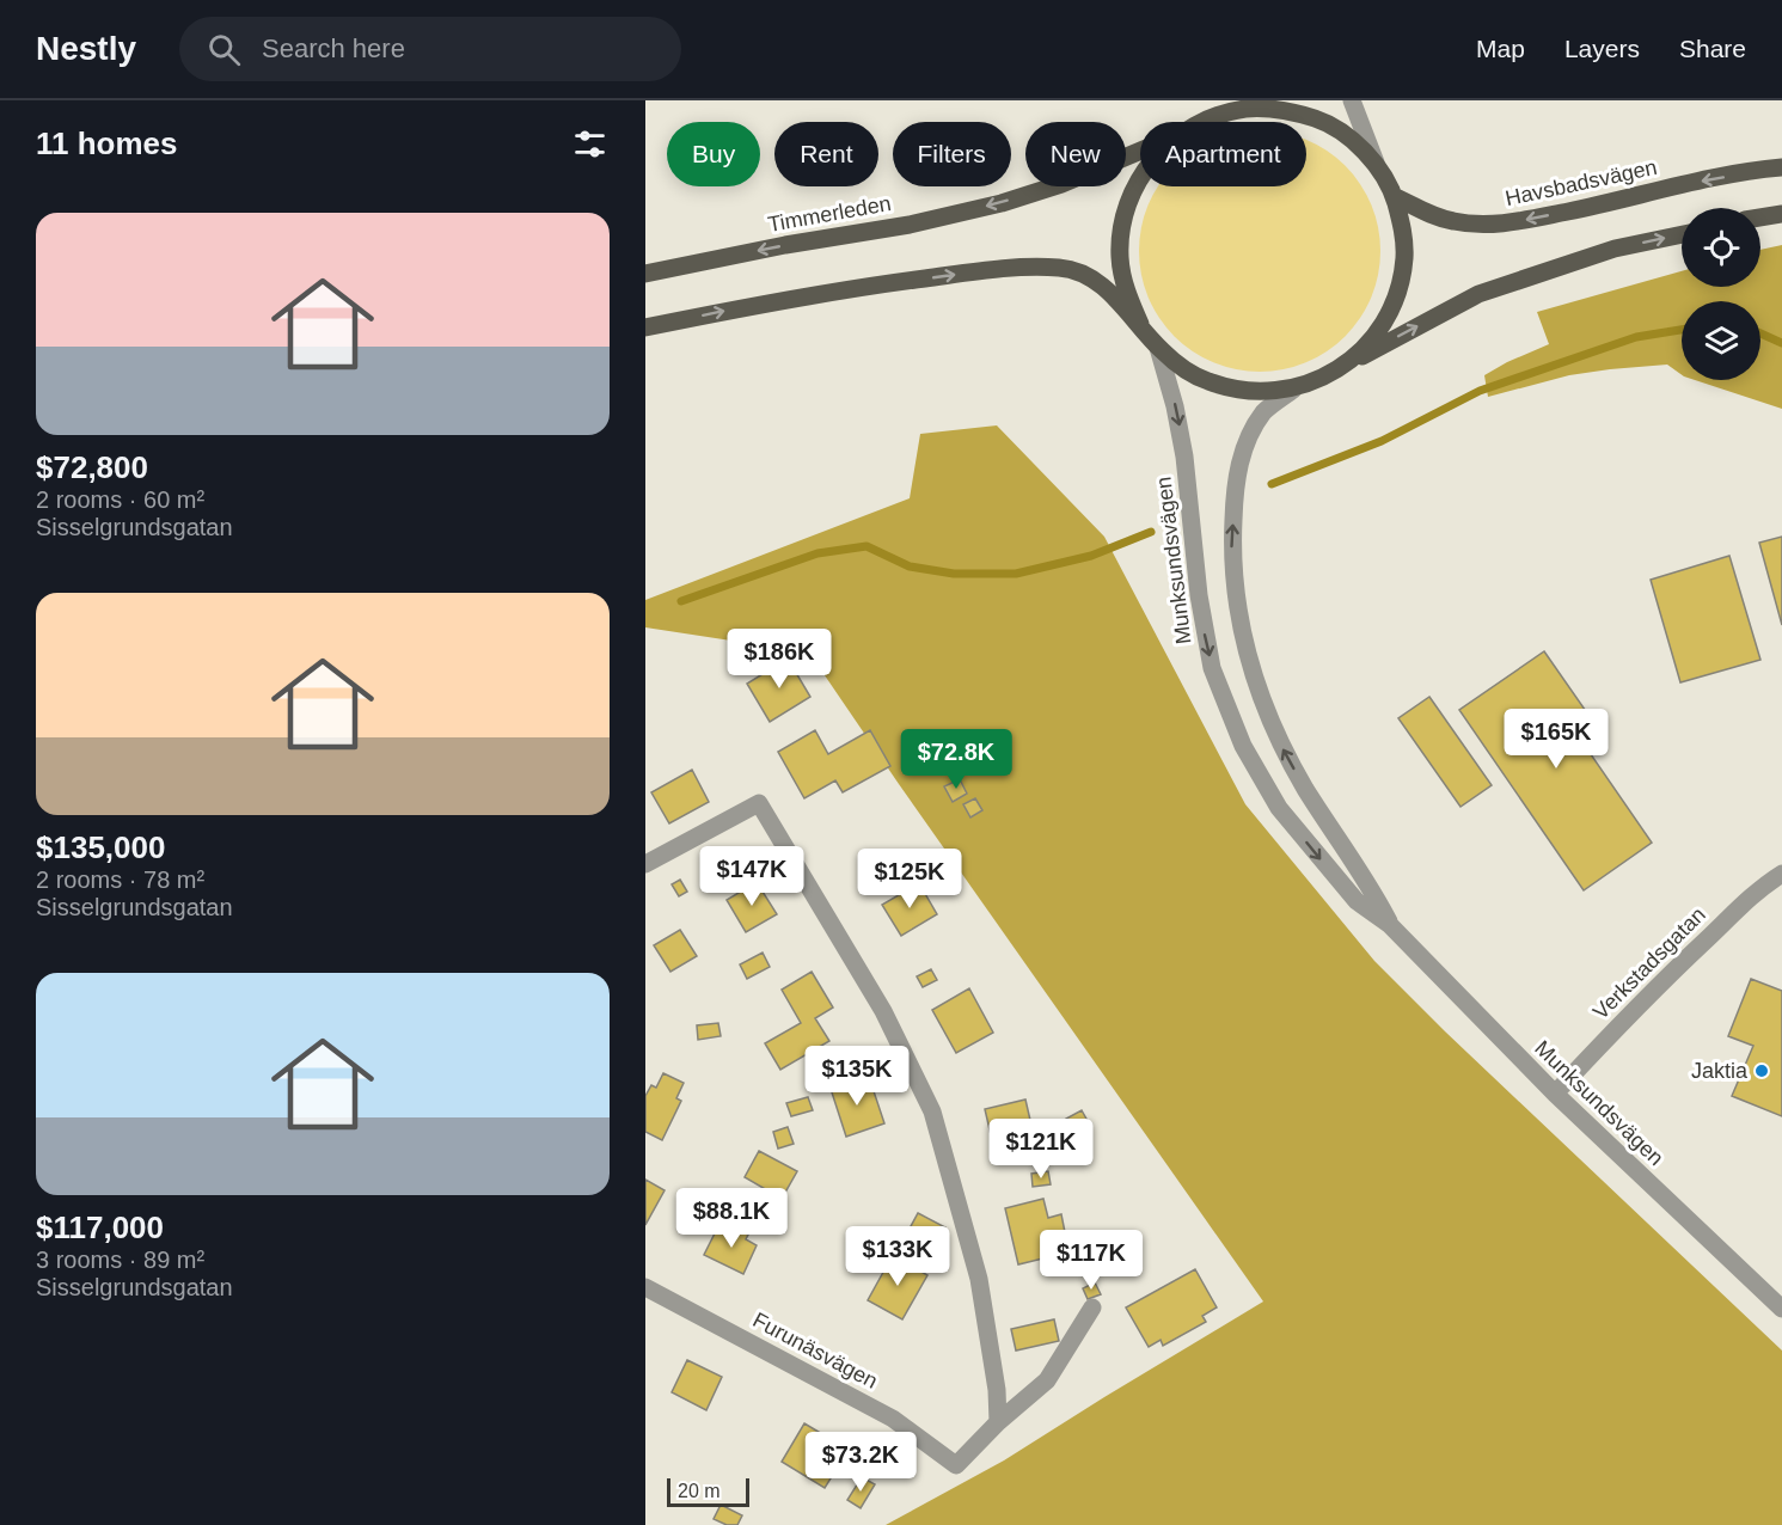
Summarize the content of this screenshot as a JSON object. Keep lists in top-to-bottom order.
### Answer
{
  "streets": {
    "main road": ["Havsbadsvägen", "Timmerleden"],
    "street": ["Munksundsvägen", "Verkstadsgatan", "Furunäsvägen"]
  },
  "crossings": [
    ["Munksundsvägen", "Verkstadsgatan"]
  ],
  "places": ["Jaktia"],
  "scale_bar": "20 m",
  "page": {
    "header": "Nestly",
    "search": "Search here",
    "nav": ["Map", "Layers", "Share"],
    "heading": "11 homes",
    "chip": [
      "Buy",
      "Rent",
      "Filters",
      "New",
      "Apartment"
    ],
    "list": [
      {
        "name": "$72,800",
        "note": "2 rooms · 60 m² · Sisselgrundsgatan"
      },
      {
        "name": "$135,000",
        "note": "2 rooms · 78 m² · Sisselgrundsgatan"
      },
      {
        "name": "$117,000",
        "note": "3 rooms · 89 m² · Sisselgrundsgatan"
      }
    ],
    "price": [
      "$186K",
      "$165K",
      "$72.8K",
      "$147K",
      "$125K",
      "$135K",
      "$121K",
      "$88.1K",
      "$133K",
      "$117K",
      "$73.2K"
    ],
    "scale": "20 m"
  }
}
